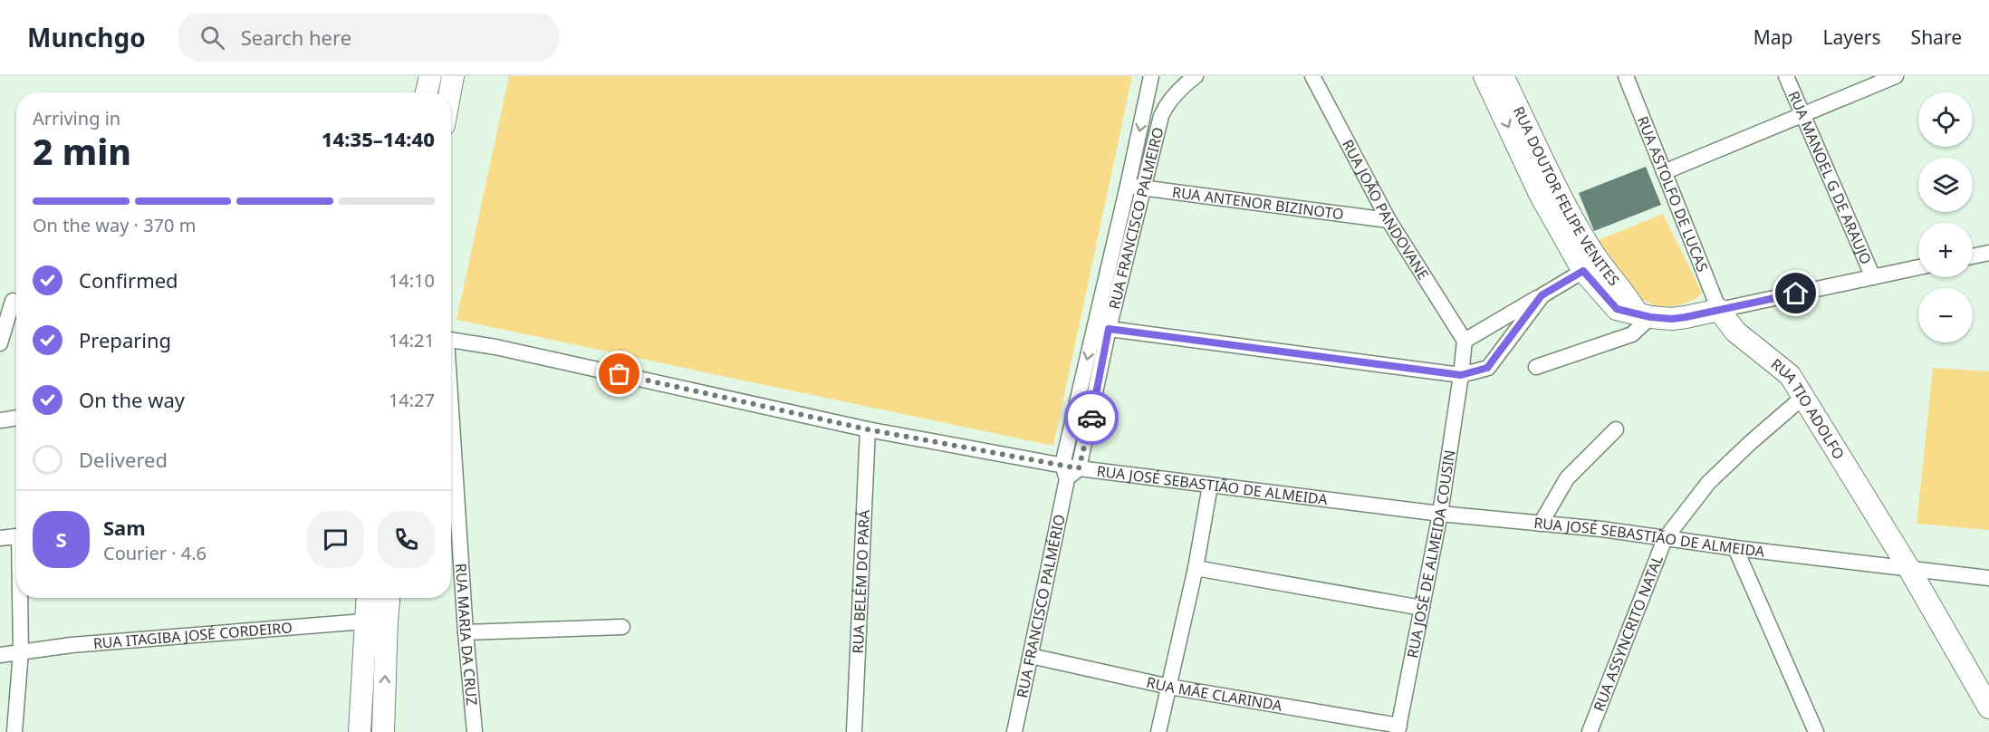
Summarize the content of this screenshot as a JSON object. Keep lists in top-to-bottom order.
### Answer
{
  "streets": {
    "street": [
      "RUA MANOEL G DE ARAUJO",
      "RUA ASTOLFO DE LUCAS",
      "RUA DOUTOR FELIPE VENITES",
      "RUA ANTENOR BIZINOTO",
      "RUA JOÃO PANDOVANE",
      "RUA FRANCISCO PALMEIRO",
      "RUA TIO ADOLFO",
      "RUA JOSÉ SEBASTIÃO DE ALMEIDA",
      "RUA JOSÉ DE ALMEIDA COUSIN",
      "RUA BELÉM DO PARÁ",
      "RUA FRANCISCO PALMÉRIO",
      "RUA MARIA DA CRUZ",
      "RUA ASSYNCRITO NATAL",
      "RUA ITAGIBA JOSÉ CORDEIRO",
      "RUA MÃE CLARINDA"
    ]
  },
  "crossings": [
    ["RUA ASTOLFO DE LUCAS", "RUA DOUTOR FELIPE VENITES"],
    ["RUA ASTOLFO DE LUCAS", "RUA TIO ADOLFO"],
    ["RUA DOUTOR FELIPE VENITES", "RUA TIO ADOLFO"],
    ["RUA ANTENOR BIZINOTO", "RUA JOÃO PANDOVANE"],
    ["RUA ANTENOR BIZINOTO", "RUA FRANCISCO PALMEIRO"],
    ["RUA JOÃO PANDOVANE", "RUA JOSÉ DE ALMEIDA COUSIN"],
    ["RUA FRANCISCO PALMEIRO", "RUA JOSÉ SEBASTIÃO DE ALMEIDA"],
    ["RUA FRANCISCO PALMEIRO", "RUA FRANCISCO PALMÉRIO"],
    ["RUA TIO ADOLFO", "RUA JOSÉ SEBASTIÃO DE ALMEIDA"],
    ["RUA TIO ADOLFO", "RUA ASSYNCRITO NATAL"],
    ["RUA JOSÉ SEBASTIÃO DE ALMEIDA", "RUA JOSÉ DE ALMEIDA COUSIN"],
    ["RUA JOSÉ SEBASTIÃO DE ALMEIDA", "RUA BELÉM DO PARÁ"],
    ["RUA JOSÉ SEBASTIÃO DE ALMEIDA", "RUA FRANCISCO PALMÉRIO"],
    ["RUA JOSÉ SEBASTIÃO DE ALMEIDA", "RUA ASSYNCRITO NATAL"],
    ["RUA JOSÉ DE ALMEIDA COUSIN", "RUA MÃE CLARINDA"],
    ["RUA FRANCISCO PALMÉRIO", "RUA MÃE CLARINDA"]
  ],
  "page": {
    "header": "Munchgo",
    "search": "Search here",
    "nav": ["Map", "Layers", "Share"],
    "map_buttons": ["+", "−"],
    "heading": ["2 min", "Arriving in", "14:35–14:40"],
    "panel": ["Sam", "Courier · 4.6"],
    "bar": "On the way · 370 m",
    "list": [
      ["Confirmed", "14:10"],
      ["Preparing", "14:21"],
      ["On the way", "14:27"],
      "Delivered"
    ],
    "round": "S"
  }
}
